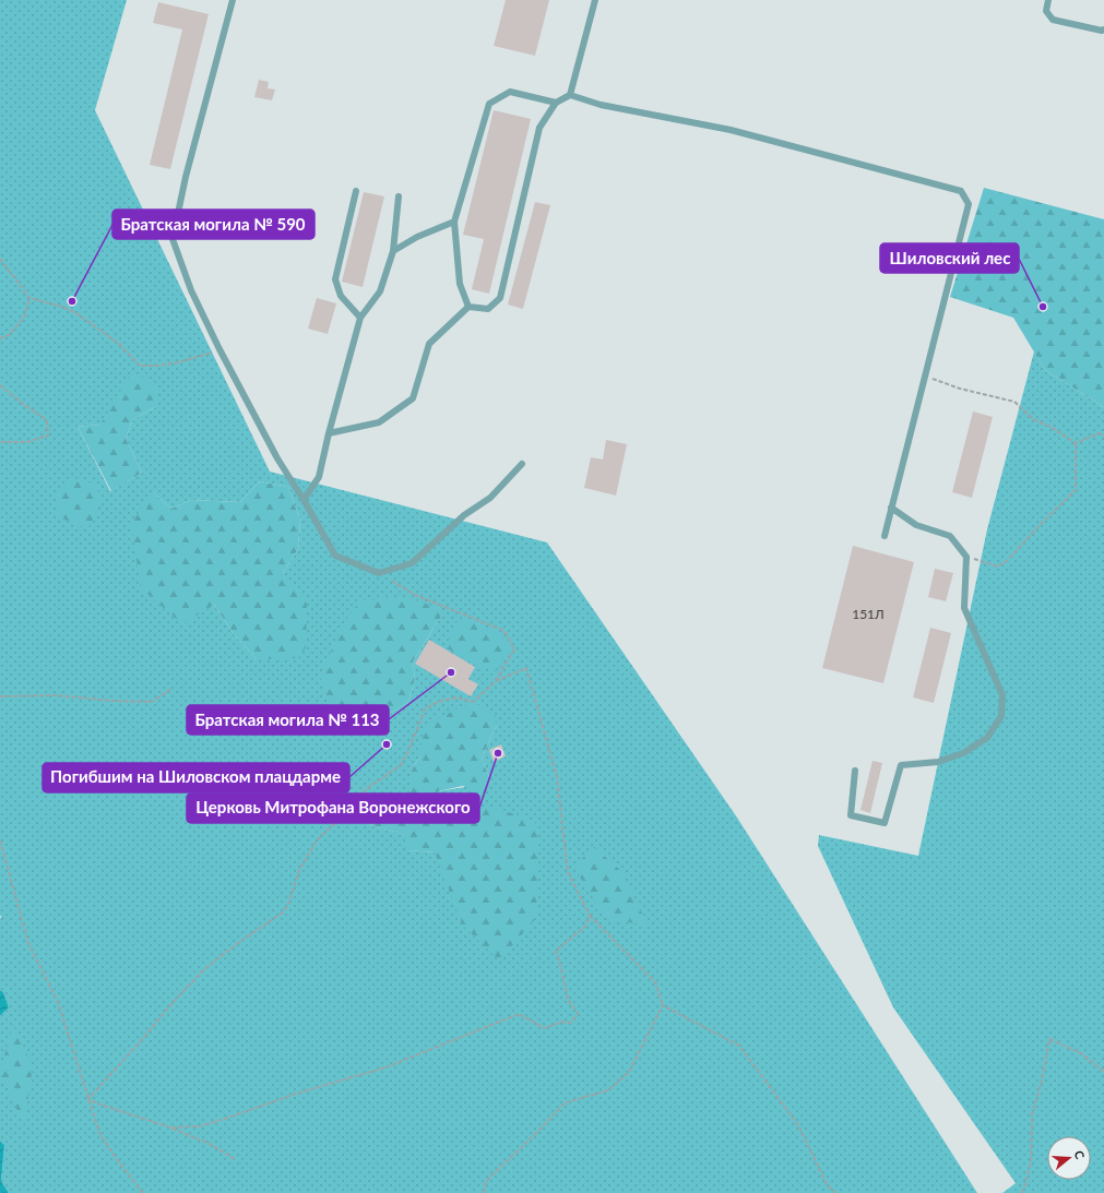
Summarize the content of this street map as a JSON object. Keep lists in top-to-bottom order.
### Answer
{
  "places": [
    "Братская могила № 590",
    "Шиловский лес",
    "Братская могила № 113",
    "Погибшим на Шиловском плацдарме",
    "Церковь Митрофана Воронежского"
  ],
  "house_numbers": ["151Л"],
  "north": "right"
}
